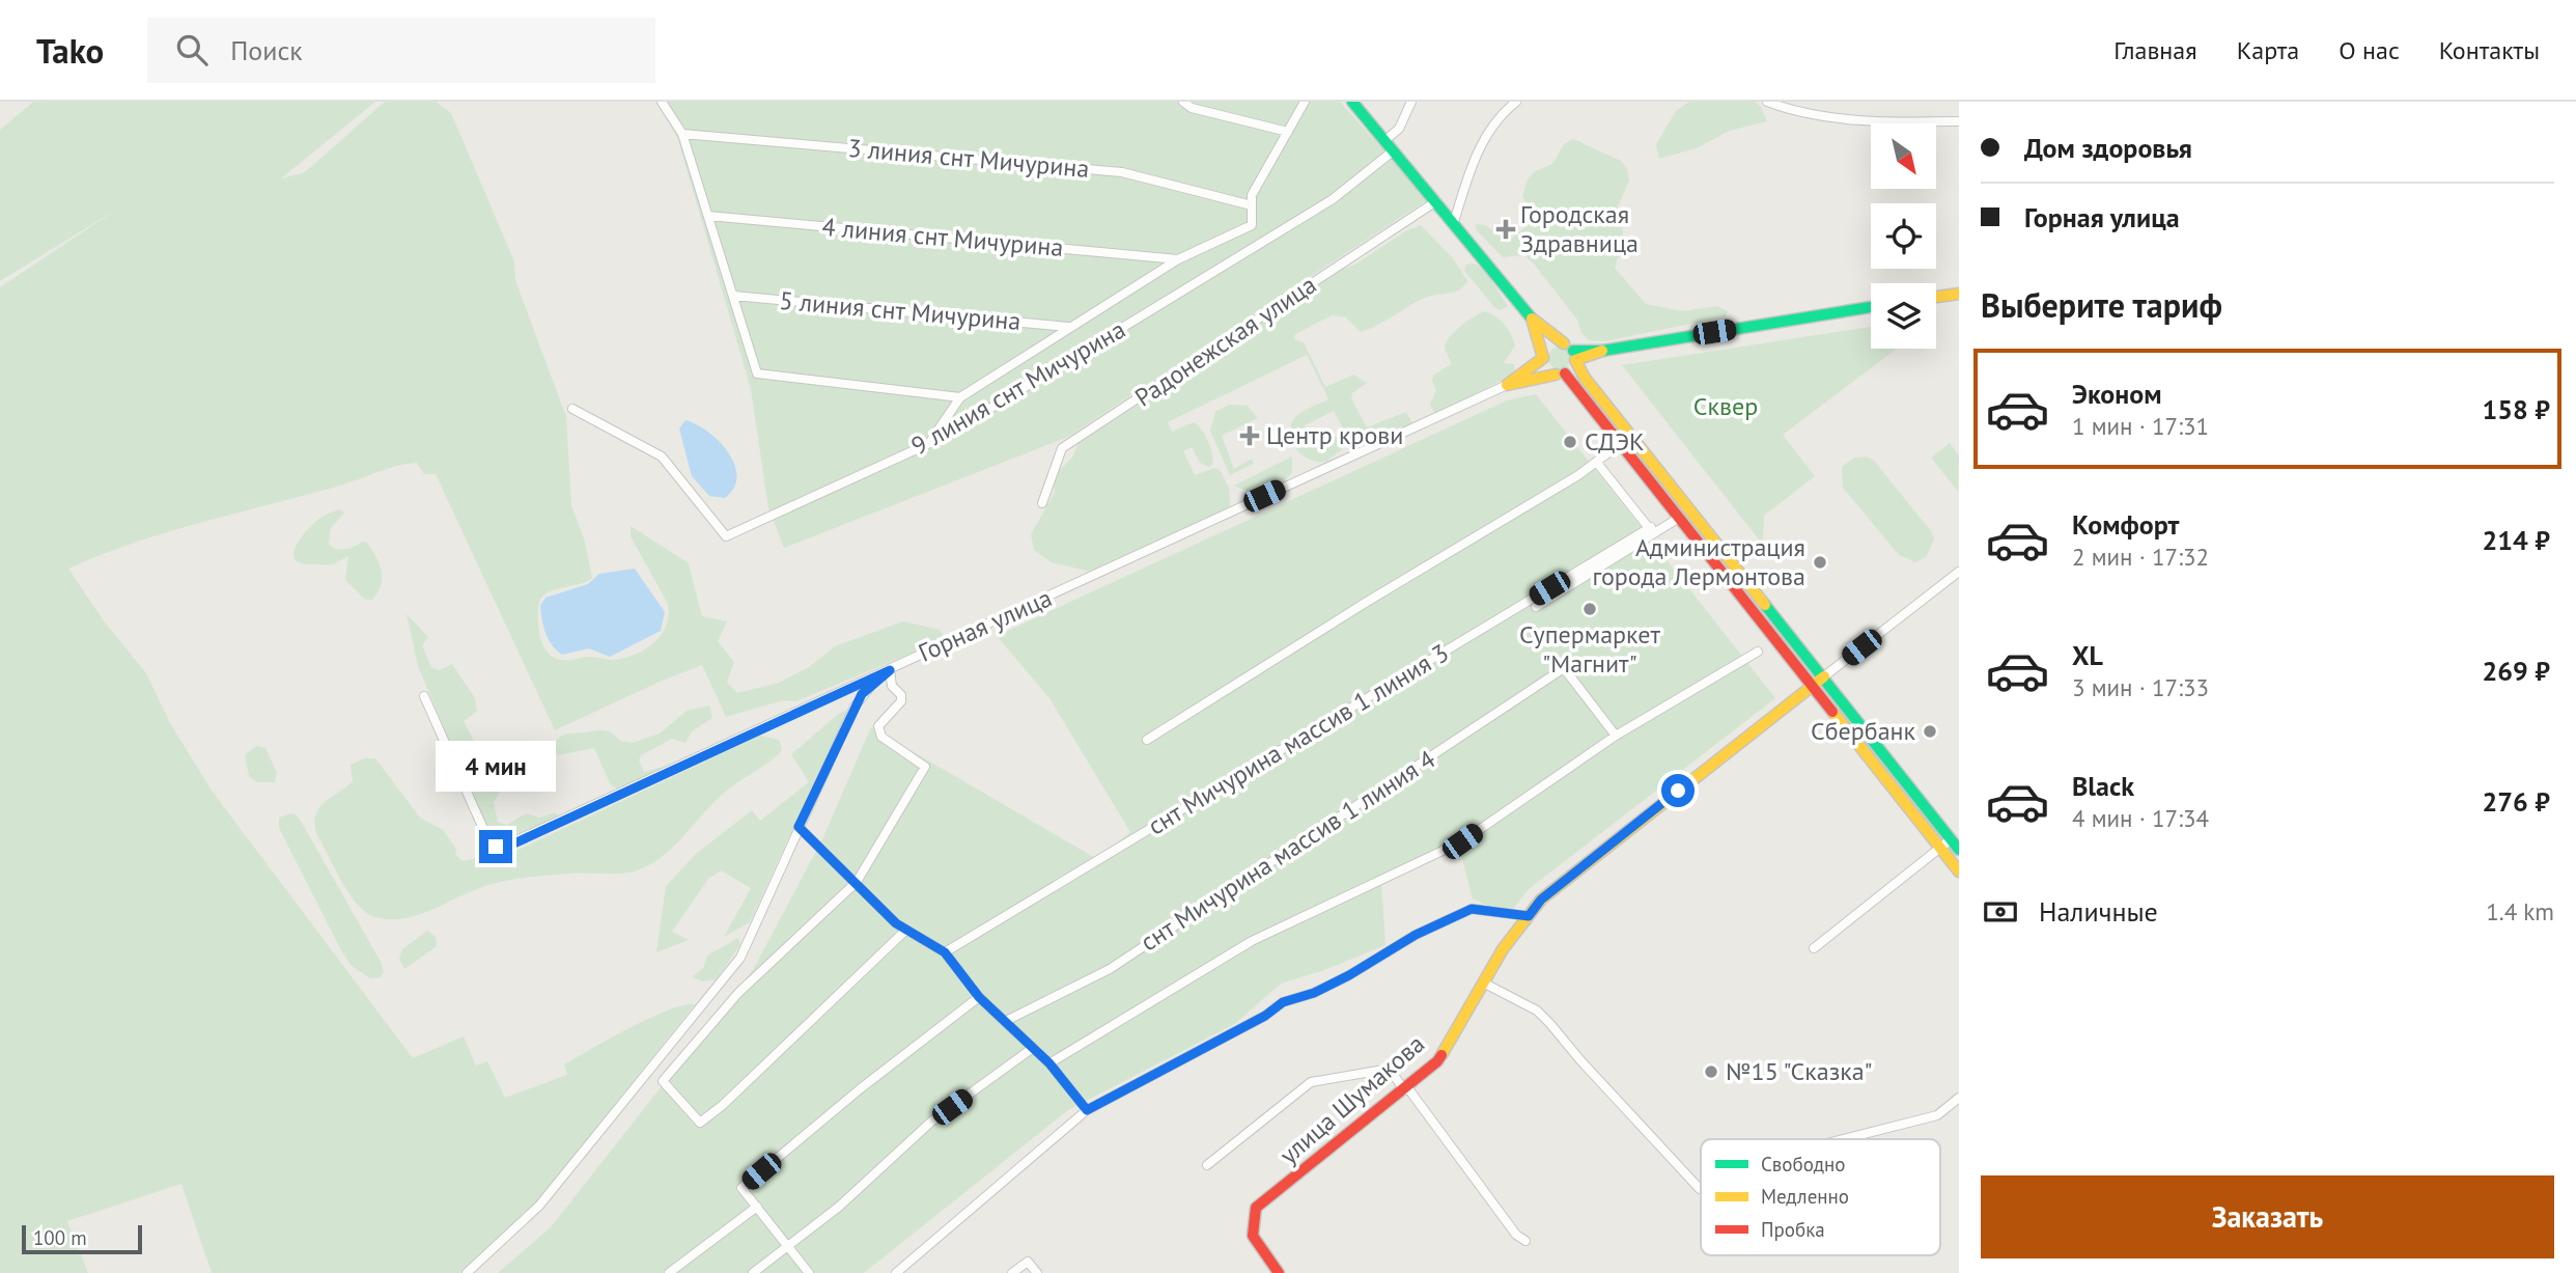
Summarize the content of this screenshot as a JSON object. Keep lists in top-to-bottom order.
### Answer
{
  "streets": {
    "street": [
      "3 линия снт Мичурина",
      "4 линия снт Мичурина",
      "5 линия снт Мичурина",
      "Радонежская улица",
      "9 линия снт Мичурина",
      "Горная улица",
      "снт Мичурина массив 1 линия 3",
      "снт Мичурина массив 1 линия 4",
      "улица Шумакова"
    ]
  },
  "parks": ["Сквер"],
  "places": {
    "health": ["Городская Здравница", "Центр крови"],
    "other": [
      "СДЭК",
      "Администрация города Лермонтова",
      "Супермаркет \"Магнит\"",
      "Сбербанк",
      "№15 \"Сказка\""
    ]
  },
  "legend": ["Свободно", "Медленно", "Пробка"],
  "scale_bar": "100 m",
  "north": "bottom right",
  "page": {
    "header": "Tako",
    "search": "Поиск",
    "nav": [
      "Главная",
      "Карта",
      "О нас",
      "Контакты"
    ],
    "banner": ["Дом здоровья", "Горная улица"],
    "heading": "Выберите тариф",
    "list": [
      {
        "name": "Эконом",
        "note": "1 мин · 17:31",
        "value": "158 ₽"
      },
      {
        "name": "Комфорт",
        "note": "2 мин · 17:32",
        "value": "214 ₽"
      },
      {
        "name": "XL",
        "note": "3 мин · 17:33",
        "value": "269 ₽"
      },
      {
        "name": "Black",
        "note": "4 мин · 17:34",
        "value": "276 ₽"
      }
    ],
    "bubble": "4 мин",
    "pay": ["Наличные", "1.4 km"],
    "buttons": "Заказать",
    "scale": "100 m"
  }
}
